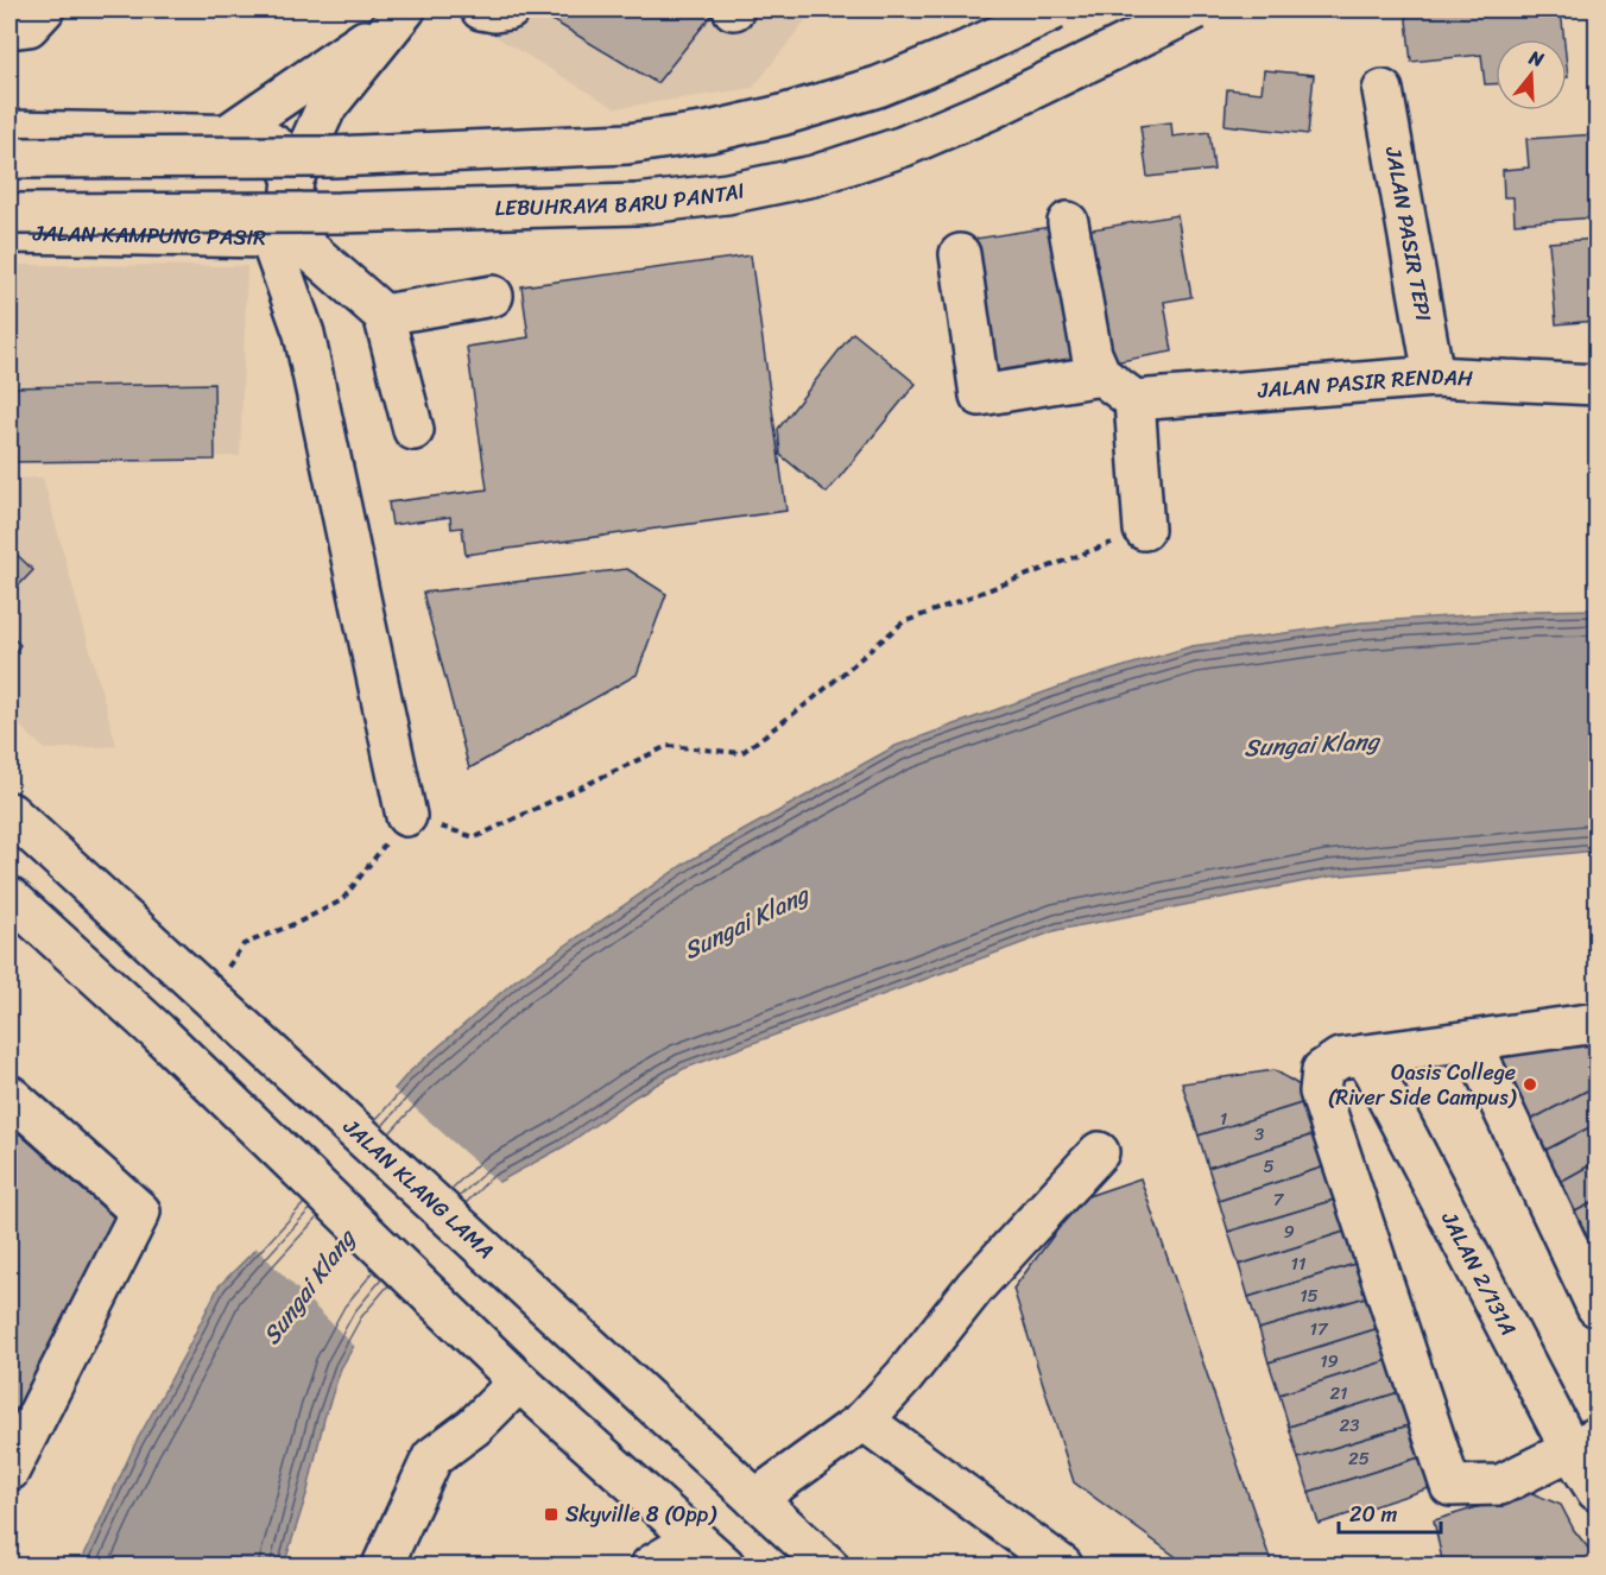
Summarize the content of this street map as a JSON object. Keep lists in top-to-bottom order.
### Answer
{
  "streets": {
    "main road": [
      "LEBUHRAYA BARU PANTAI",
      "JALAN KAMPUNG PASIR",
      "JALAN PASIR TEPI",
      "JALAN PASIR RENDAH",
      "JALAN KLANG LAMA",
      "JALAN 2/131A"
    ]
  },
  "crossings": [
    ["JALAN PASIR TEPI", "JALAN PASIR RENDAH"]
  ],
  "water": ["Sungai Klang"],
  "places": {
    "other": ["Oasis College (River Side Campus)"],
    "transit": ["Skyville 8 (Opp)"]
  },
  "house_numbers": [
    "1",
    "3",
    "5",
    "7",
    "9",
    "11",
    "15",
    "17",
    "19",
    "21",
    "23",
    "25"
  ],
  "scale_bar": "20 m",
  "north": "top"
}
